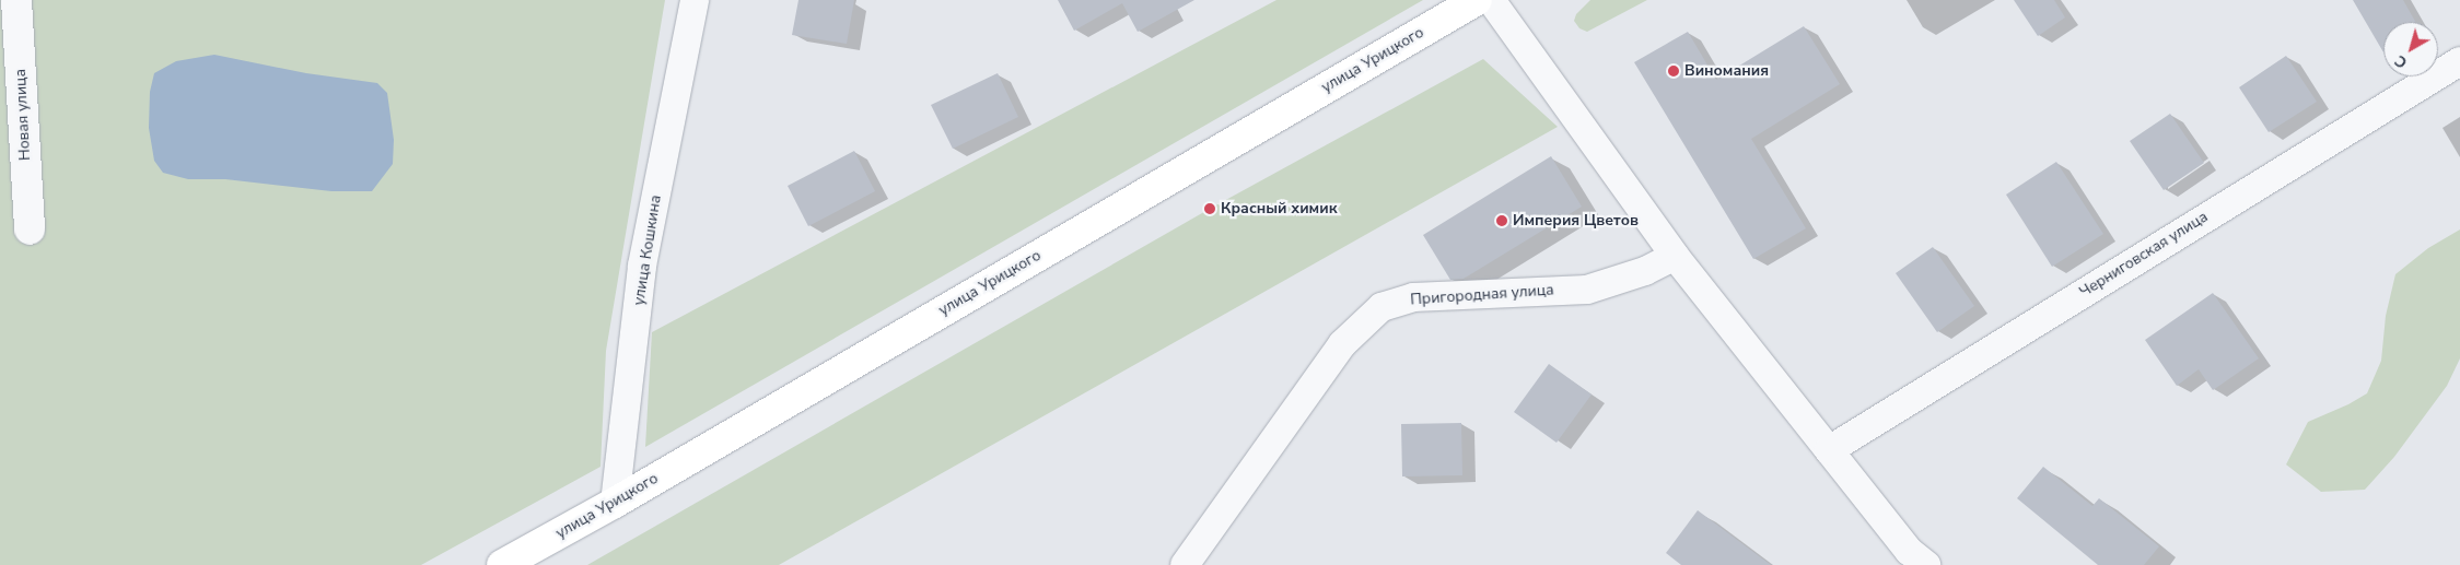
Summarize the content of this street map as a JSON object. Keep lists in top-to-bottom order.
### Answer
{
  "streets": {
    "main road": ["улица Урицкого"],
    "street": [
      "Новая улица",
      "улица Кошкина",
      "Черниговская улица",
      "Пригородная улица"
    ]
  },
  "crossings": [
    ["улица Урицкого", "улица Кошкина"]
  ],
  "places": ["Виномания", "Красный химик", "Империя Цветов"],
  "north": "bottom left"
}
